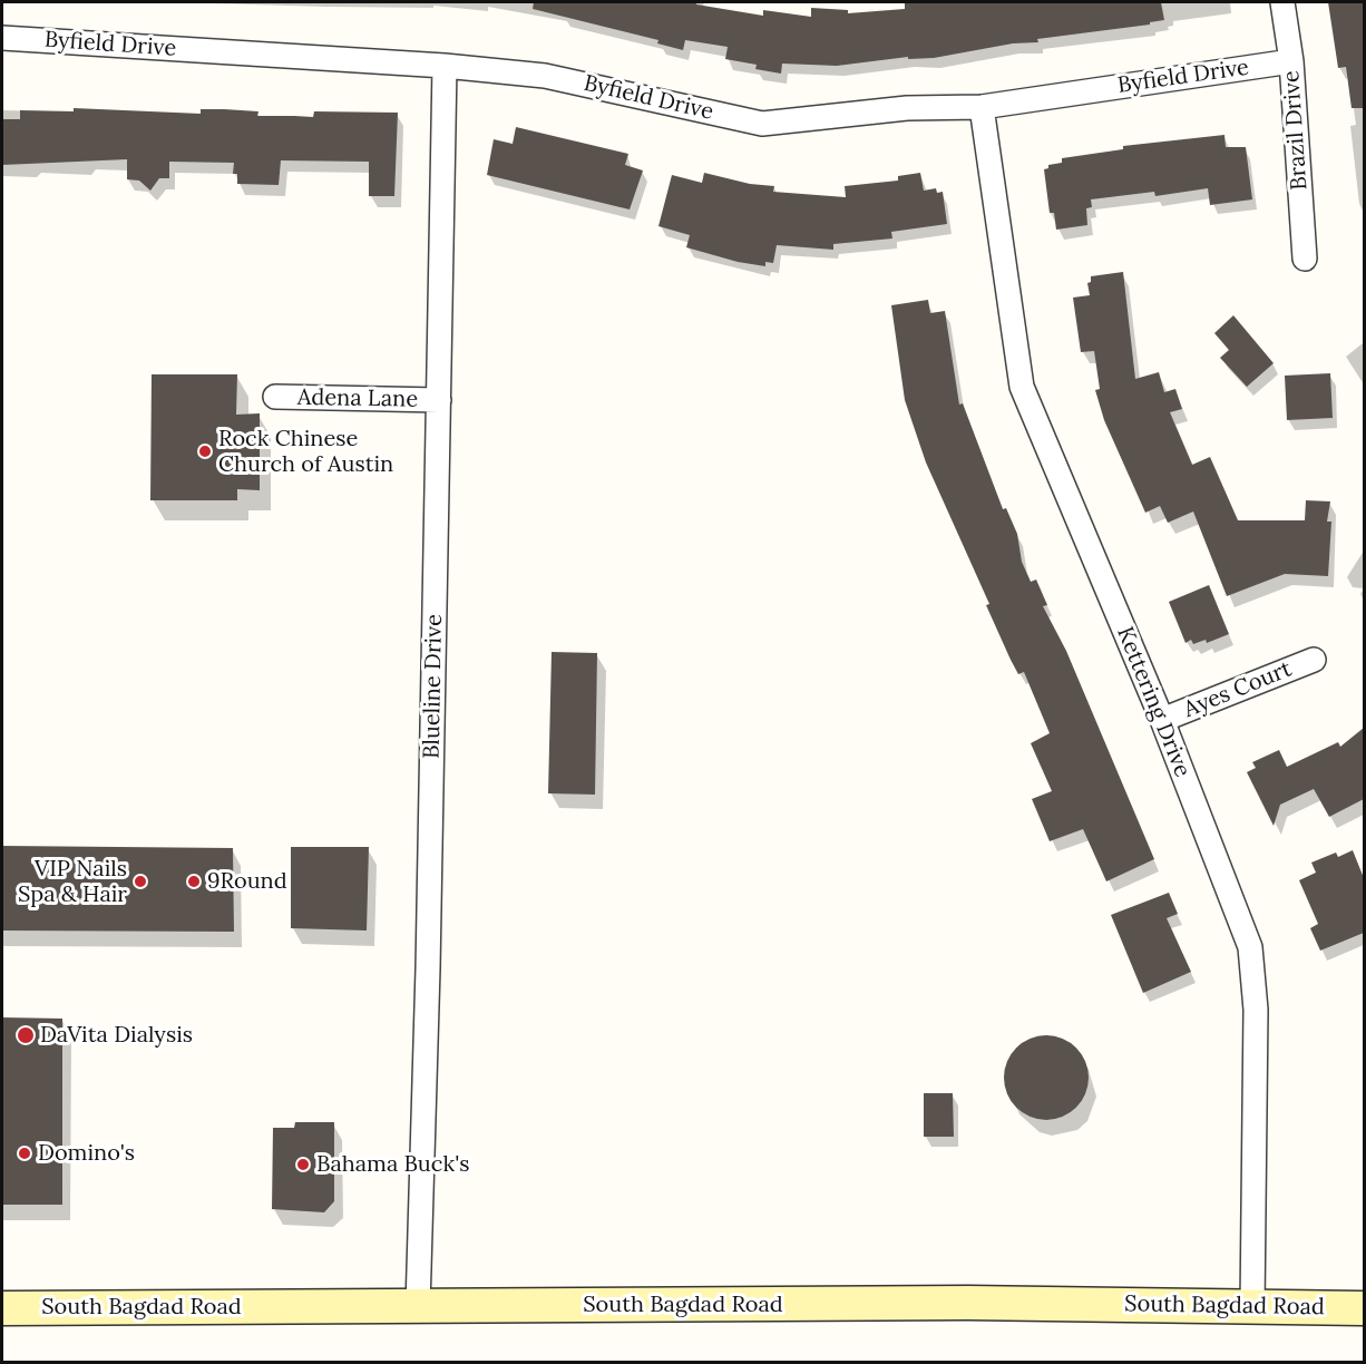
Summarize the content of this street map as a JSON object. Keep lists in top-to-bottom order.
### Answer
{
  "streets": {
    "main road": ["South Bagdad Road"],
    "street": [
      "Byfield Drive",
      "Brazil Drive",
      "Adena Lane",
      "Blueline Drive",
      "Ayes Court",
      "Kettering Drive"
    ]
  },
  "crossings": [
    ["Byfield Drive", "Brazil Drive"],
    ["Byfield Drive", "Blueline Drive"],
    ["Byfield Drive", "Kettering Drive"],
    ["Adena Lane", "Blueline Drive"],
    ["Blueline Drive", "South Bagdad Road"],
    ["Ayes Court", "Kettering Drive"],
    ["Kettering Drive", "South Bagdad Road"]
  ],
  "places": [
    "Rock Chinese Church of Austin",
    "VIP Nails Spa & Hair",
    "9Round",
    "DaVita Dialysis",
    "Domino's",
    "Bahama Buck's"
  ]
}
